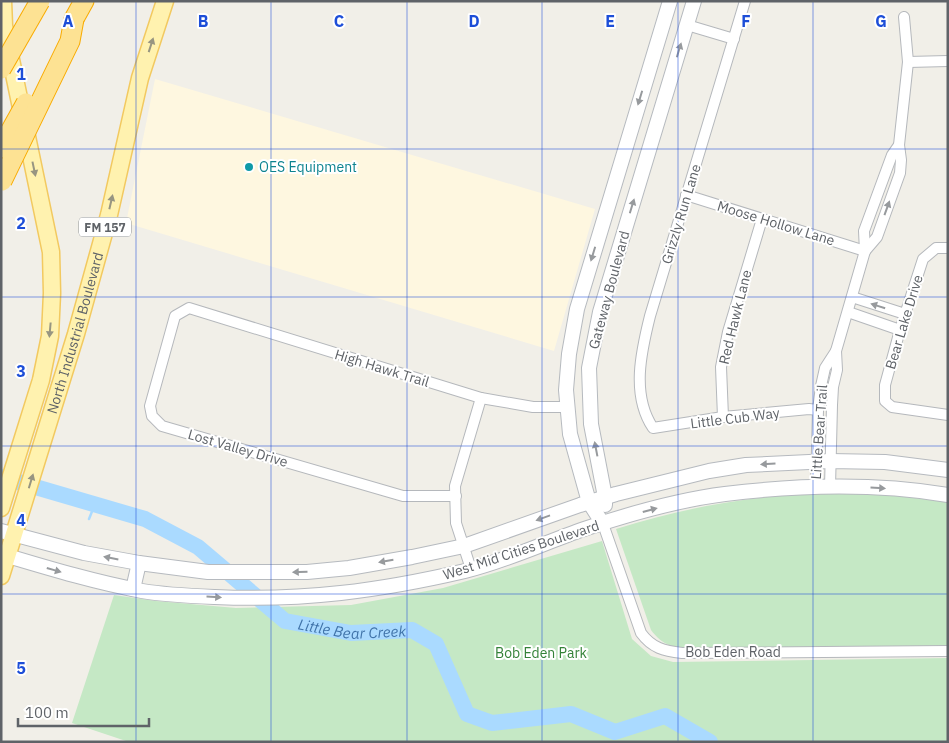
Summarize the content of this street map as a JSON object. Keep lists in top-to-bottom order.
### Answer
{
  "streets": {
    "main road": [
      "FM 157",
      "Gateway Boulevard",
      "North Industrial Boulevard",
      "West Mid Cities Boulevard"
    ],
    "street": [
      "Grizzly Run Lane",
      "Moose Hollow Lane",
      "Red Hawk Lane",
      "Bear Lake Drive",
      "High Hawk Trail",
      "Little Cub Way",
      "Little Bear Trail",
      "Lost Valley Drive",
      "Bob Eden Road"
    ]
  },
  "crossings": [
    ["Grizzly Run Lane", "Moose Hollow Lane"],
    ["Grizzly Run Lane", "Little Cub Way"],
    ["Moose Hollow Lane", "Red Hawk Lane"],
    ["Moose Hollow Lane", "Little Bear Trail"],
    ["Gateway Boulevard", "High Hawk Trail"],
    ["Gateway Boulevard", "West Mid Cities Boulevard"],
    ["Gateway Boulevard", "Bob Eden Road"],
    ["Red Hawk Lane", "Little Cub Way"],
    ["North Industrial Boulevard", "West Mid Cities Boulevard"],
    ["High Hawk Trail", "Lost Valley Drive"],
    ["Little Cub Way", "Little Bear Trail"],
    ["Little Bear Trail", "West Mid Cities Boulevard"],
    ["West Mid Cities Boulevard", "Bob Eden Road"]
  ],
  "water": ["Little Bear Creek"],
  "parks": ["Bob Eden Park"],
  "places": ["OES Equipment"],
  "scale_bar": "100 m",
  "grid": {
    "columns": [
      "A",
      "B",
      "C",
      "D",
      "E",
      "F",
      "G"
    ],
    "rows": [
      "1",
      "2",
      "3",
      "4",
      "5"
    ]
  }
}
